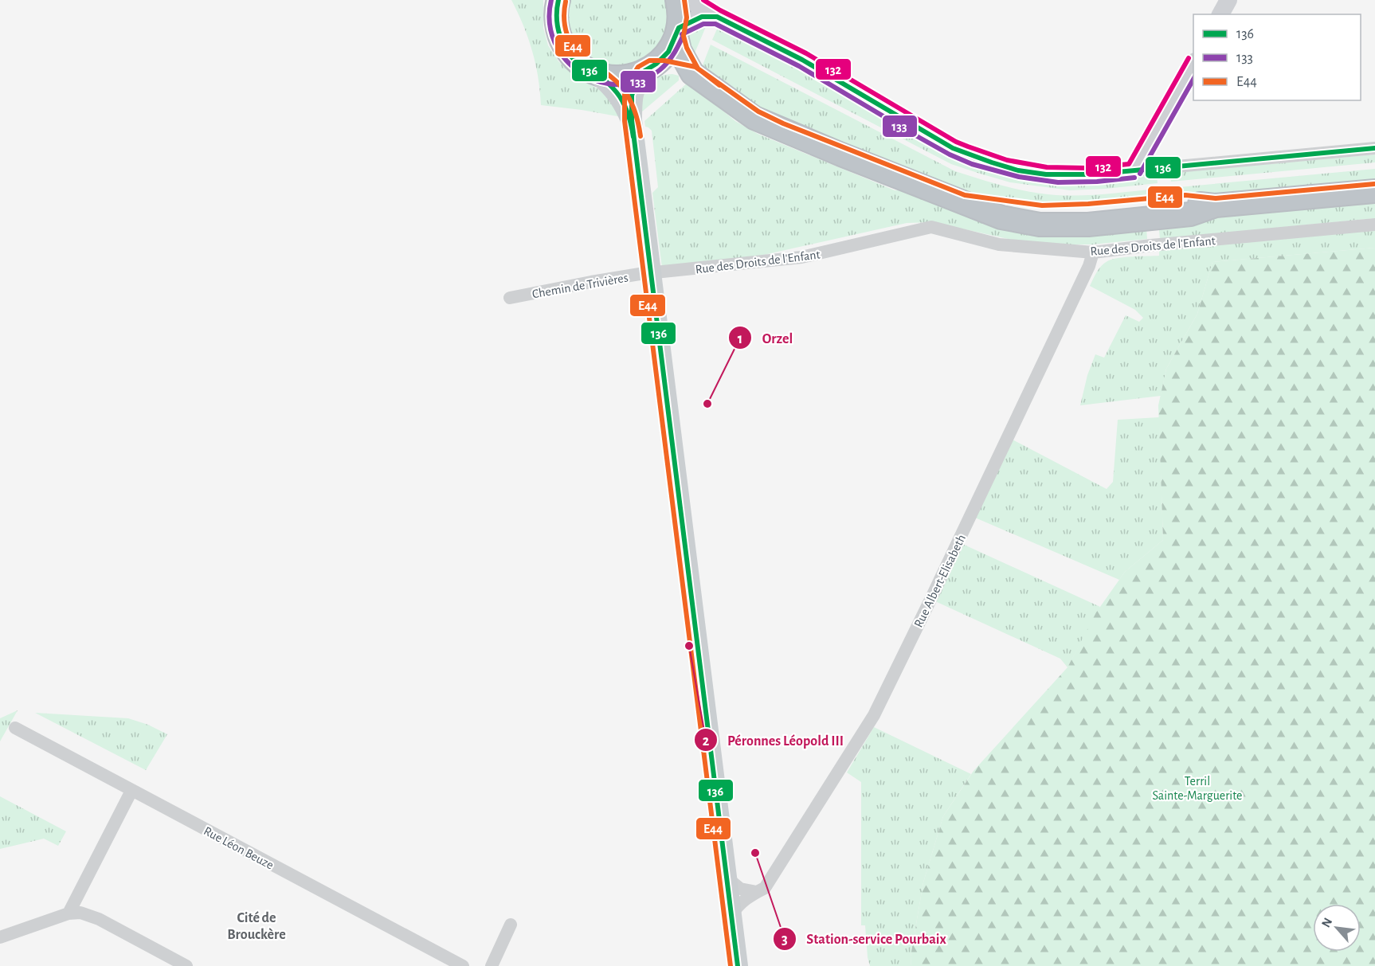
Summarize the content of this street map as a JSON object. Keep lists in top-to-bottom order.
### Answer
{
  "streets": {
    "street": [
      "Rue des Droits de l'Enfant",
      "Chemin de Trivières",
      "Rue Albert-Elisabeth",
      "Rue Léon Beuze"
    ]
  },
  "crossings": [
    ["Rue des Droits de l'Enfant", "Chemin de Trivières"],
    ["Rue des Droits de l'Enfant", "Rue Albert-Elisabeth"]
  ],
  "districts": ["Cité de Brouckère"],
  "parks": ["Terril Sainte-Marguerite"],
  "places": ["Orzel", "Péronnes Léopold III", "Station-service Pourbaix"],
  "lines": [
    "transit line 136",
    "transit line 133",
    "transit line E44",
    "transit line 132"
  ],
  "legend": ["136", "133", "E44"],
  "north": "top left"
}
